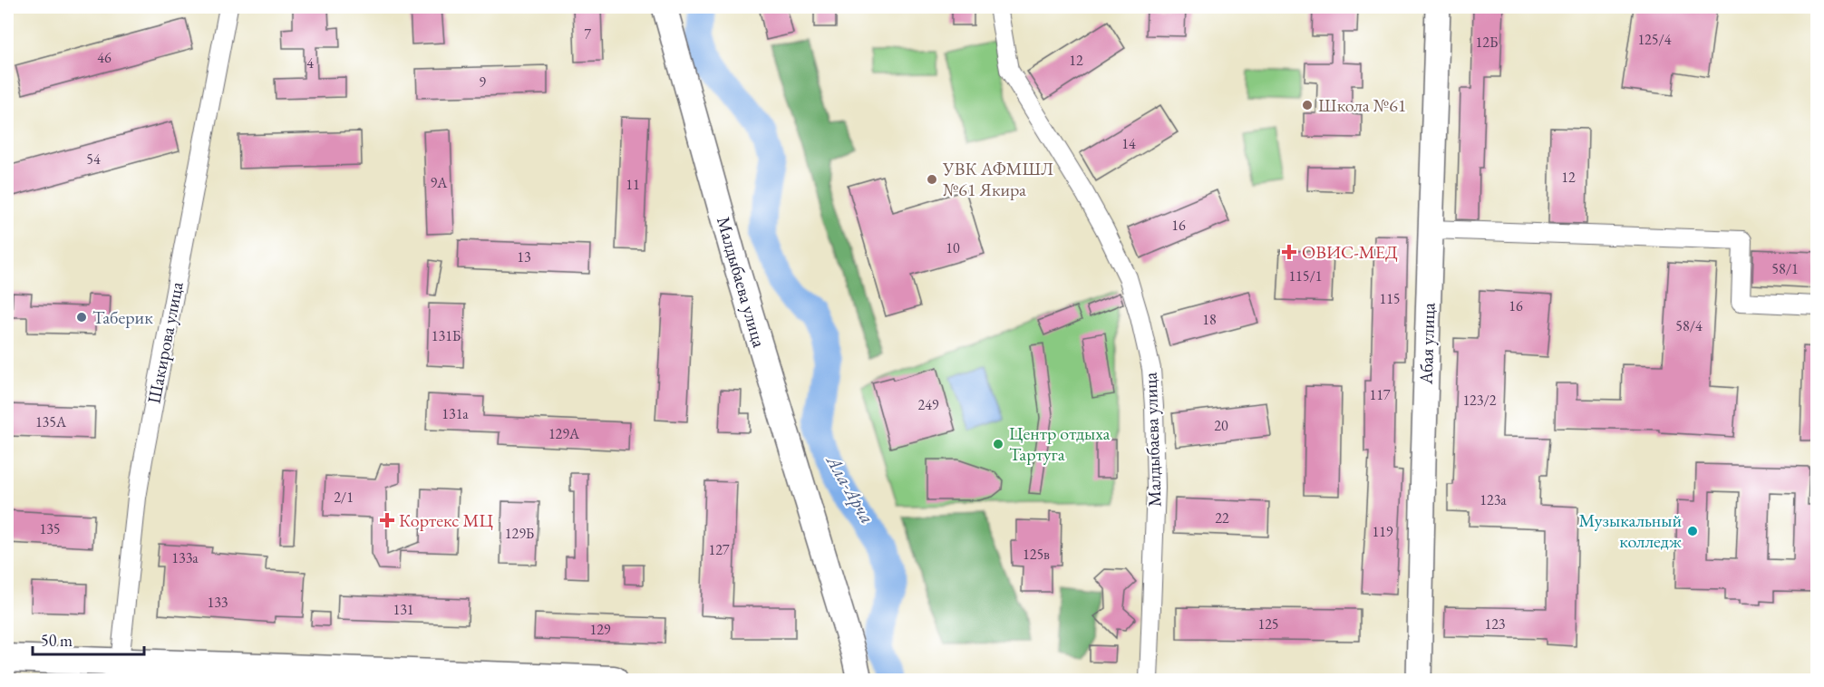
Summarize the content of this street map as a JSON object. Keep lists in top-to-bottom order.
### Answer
{
  "streets": {
    "street": ["Малдыбаева улица", "Шакирова улица", "Абая улица"]
  },
  "water": ["Ала-Арча"],
  "places": {
    "other": [
      "Школа №61",
      "УВК АФМШЛ №61 Якира",
      "Таберик",
      "Центр отдыха Тартуга",
      "Музыкальный колледж"
    ],
    "health": ["ОВИС-МЕД", "Кортекс МЦ"]
  },
  "house_numbers": [
    "7",
    "125/4",
    "12Б",
    "46",
    "12",
    "4",
    "9",
    "14",
    "54",
    "12",
    "9А",
    "11",
    "16",
    "10",
    "13",
    "58/1",
    "115/1",
    "115",
    "16",
    "18",
    "58/4",
    "131Б",
    "117",
    "123/2",
    "249",
    "131а",
    "135А",
    "20",
    "129А",
    "2/1",
    "123а",
    "22",
    "135",
    "119",
    "129Б",
    "127",
    "125в",
    "133а",
    "133",
    "131",
    "125",
    "123",
    "129"
  ],
  "scale_bar": "50 m"
}
